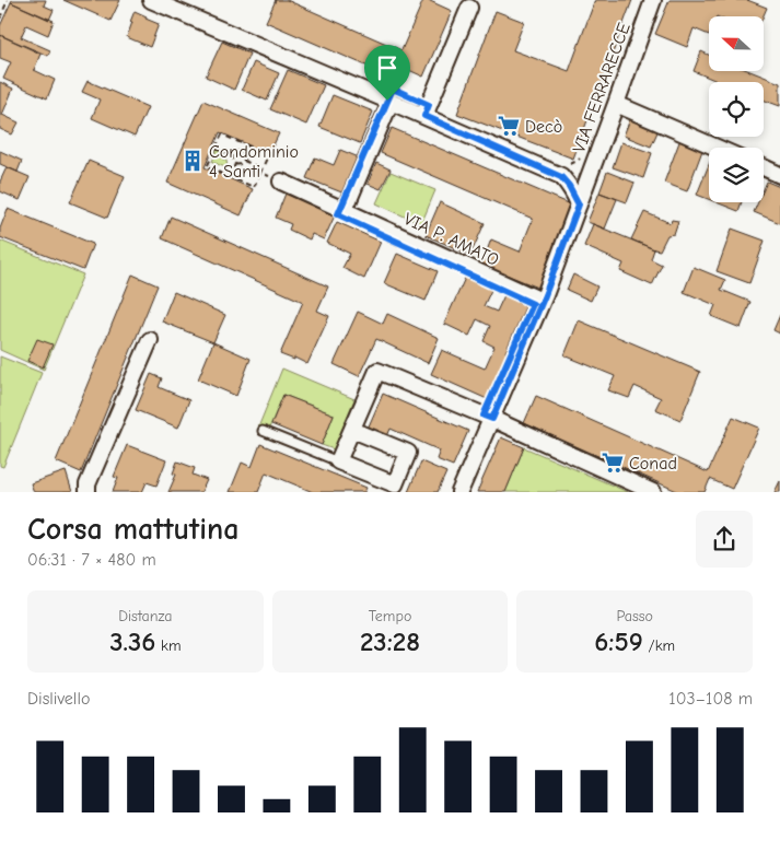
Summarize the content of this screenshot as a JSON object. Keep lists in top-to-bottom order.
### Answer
{
  "streets": {
    "street": ["VIA FERRARECCE", "VIA P. AMATO"]
  },
  "crossings": [
    ["VIA FERRARECCE", "VIA P. AMATO"]
  ],
  "places": {
    "supermarket": ["Decò", "Conad"],
    "building": ["Condominio 4 Santi"]
  },
  "north": "left",
  "page": {
    "heading": ["Corsa mattutina", "06:31 · 7 × 480 m"],
    "stats": [
      ["Distanza", "3.36 km"],
      ["Tempo", "23:28"],
      ["Passo", "6:59 /km"]
    ],
    "chart": ["Dislivello", "103–108 m"]
  }
}
